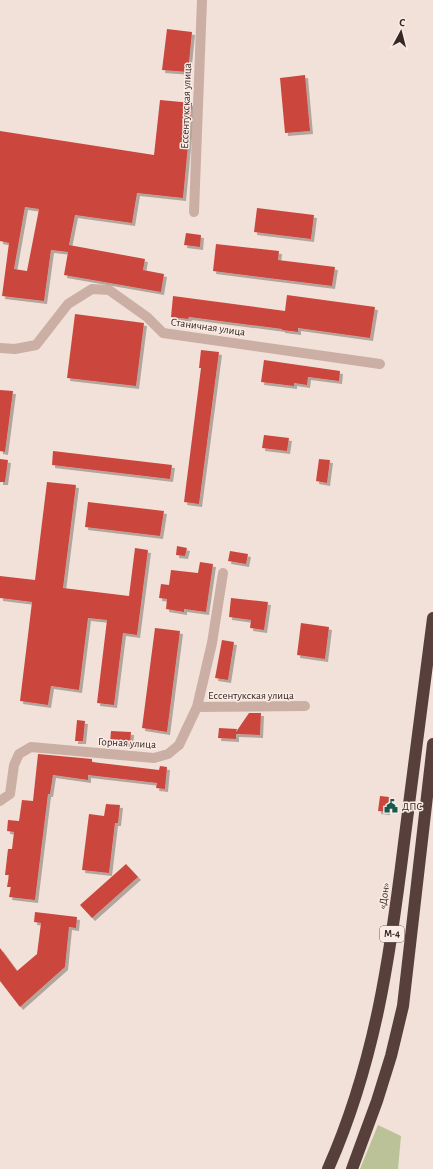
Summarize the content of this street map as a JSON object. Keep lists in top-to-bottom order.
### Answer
{
  "streets": {
    "highway": ["«Дон»", "М-4"],
    "street": ["Ессентукская улица", "Станичная улица", "Горная улица"]
  },
  "crossings": [
    ["Ессентукская улица", "Горная улица"]
  ],
  "places": {
    "public building": ["ДПС"]
  },
  "north": "top"
}
